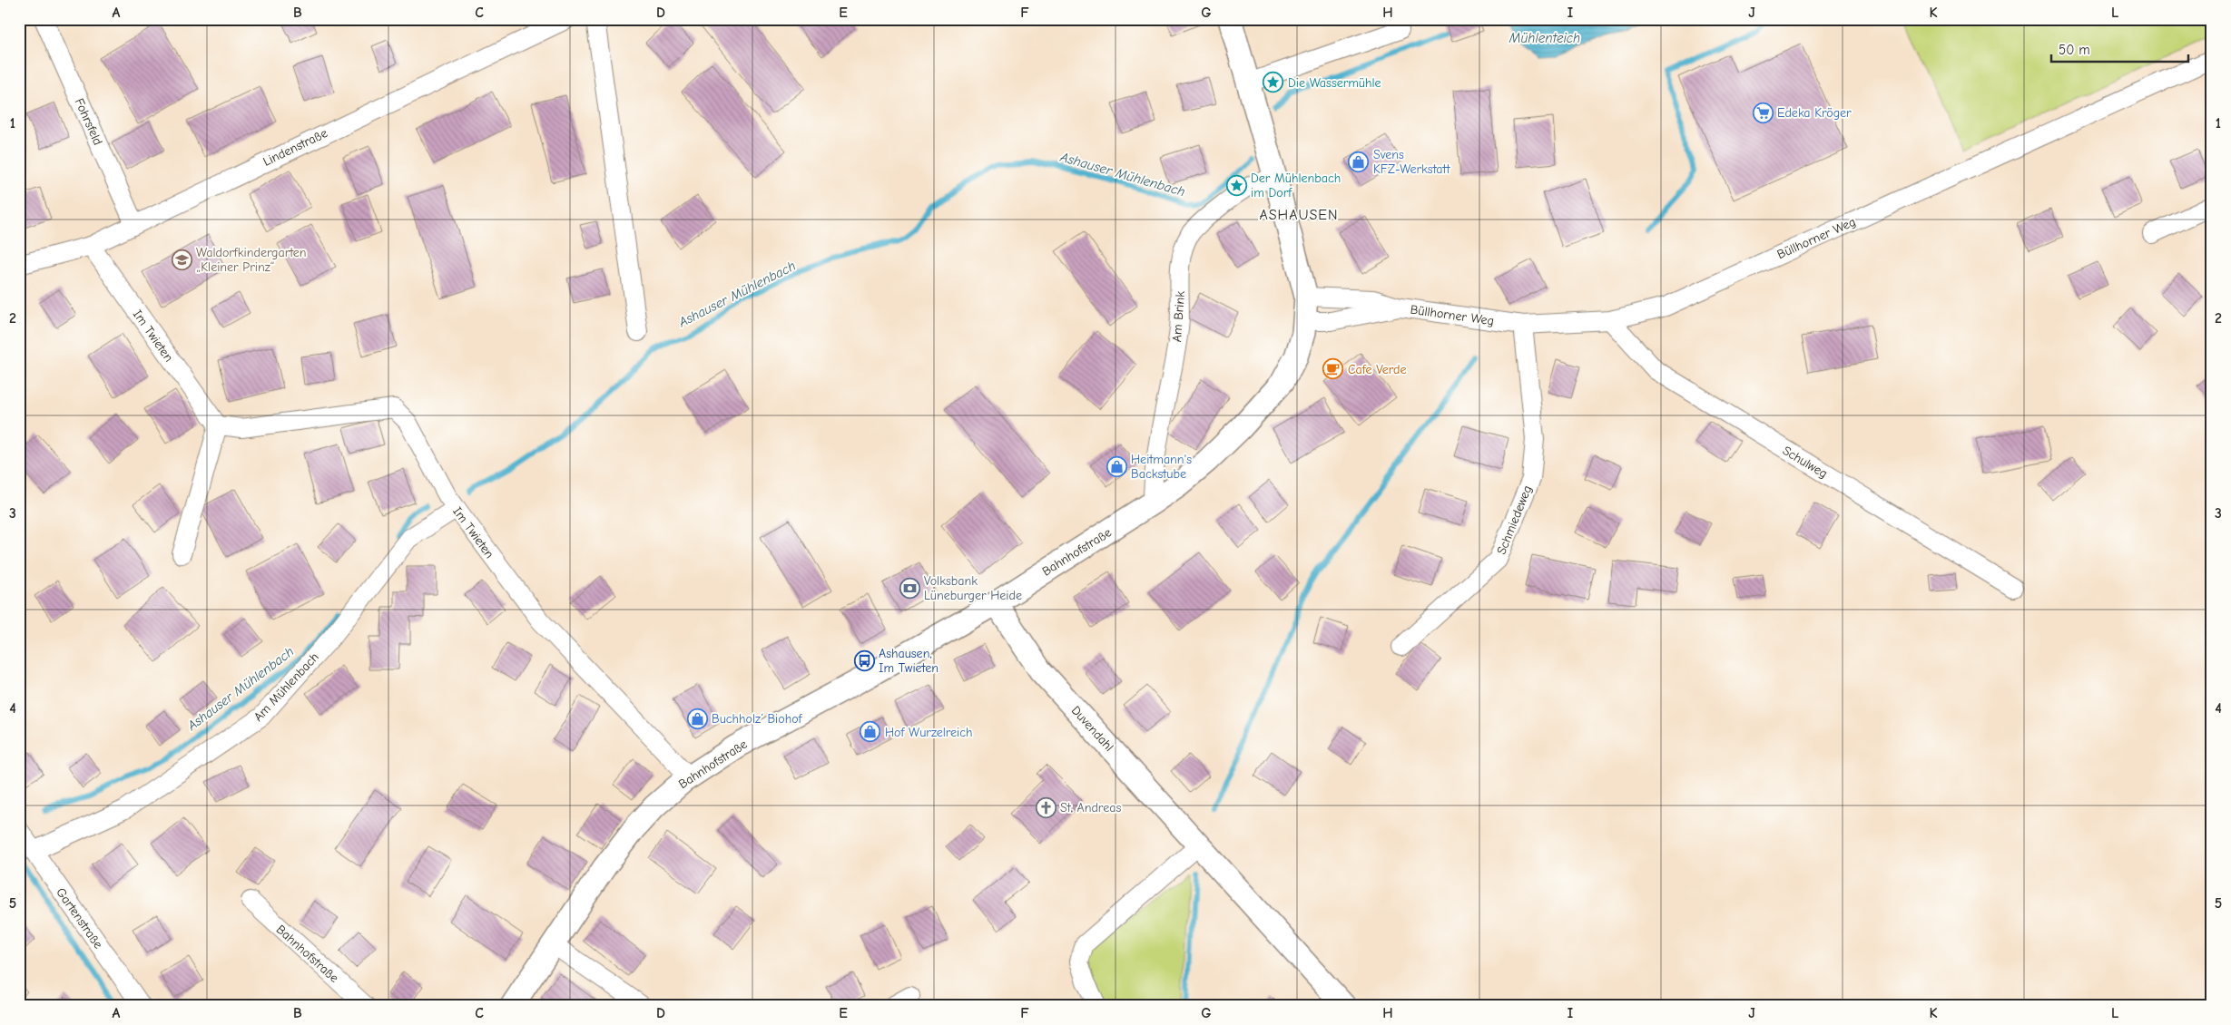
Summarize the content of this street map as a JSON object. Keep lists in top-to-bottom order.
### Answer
{
  "streets": {
    "street": [
      "Fohrsfeld",
      "Lindenstraße",
      "Büllhorner Weg",
      "Am Brink",
      "Im Twieten",
      "Schulweg",
      "Schmiedeweg",
      "Bahnhofstraße",
      "Am Mühlenbach",
      "Duvendahl",
      "Gartenstraße"
    ]
  },
  "crossings": [
    ["Fohrsfeld", "Lindenstraße"],
    ["Lindenstraße", "Im Twieten"],
    ["Büllhorner Weg", "Schulweg"],
    ["Büllhorner Weg", "Schmiedeweg"],
    ["Büllhorner Weg", "Bahnhofstraße"],
    ["Am Brink", "Bahnhofstraße"],
    ["Im Twieten", "Bahnhofstraße"],
    ["Im Twieten", "Am Mühlenbach"],
    ["Bahnhofstraße", "Duvendahl"],
    ["Am Mühlenbach", "Gartenstraße"]
  ],
  "districts": ["ASHAUSEN"],
  "water": ["Mühlenteich", "Ashauser Mühlenbach"],
  "places": {
    "place": ["Die Wassermühle", "Der Mühlenbach im Dorf"],
    "supermarket": ["Edeka Kröger"],
    "shop": [
      "Svens KFZ-Werkstatt",
      "Heitmann's Backstube",
      "Buchholz‘ Biohof",
      "Hof Wurzelreich"
    ],
    "school or university": ["Waldorfkindergarten „Kleiner Prinz“"],
    "cafe": ["Cafe Verde"],
    "bank": ["Volksbank Lüneburger Heide"],
    "bus stop": ["Ashausen, Im Twieten"],
    "church": ["St. Andreas"]
  },
  "scale_bar": "50 m",
  "grid": {
    "columns": [
      "A",
      "B",
      "C",
      "D",
      "E",
      "F",
      "G",
      "H",
      "I",
      "J",
      "K",
      "L"
    ],
    "rows": [
      "1",
      "2",
      "3",
      "4",
      "5"
    ]
  }
}
